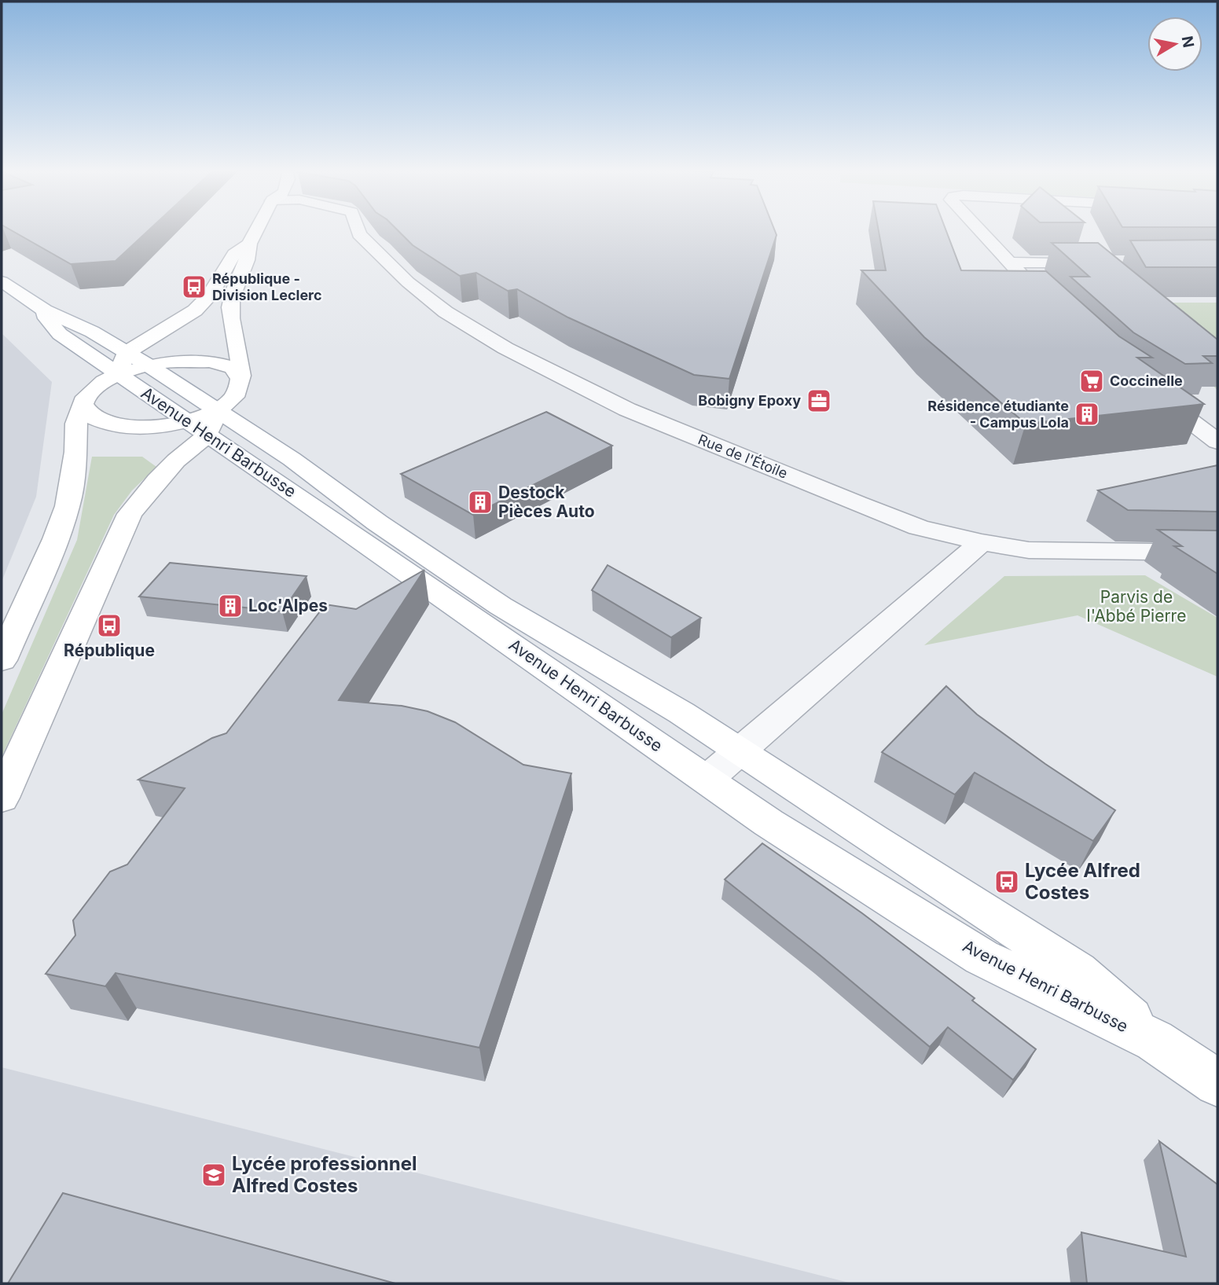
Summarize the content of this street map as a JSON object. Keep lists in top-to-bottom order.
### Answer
{
  "streets": {
    "main road": ["Avenue Henri Barbusse"],
    "street": ["Rue de l'Étoile"]
  },
  "parks": ["Parvis de l'Abbé Pierre"],
  "places": {
    "bus stop": ["République - Division Leclerc", "République", "Lycée Alfred Costes"],
    "supermarket": ["Coccinelle"],
    "office": ["Bobigny Epoxy"],
    "building": ["Résidence étudiante - Campus Lola", "Destock Pièces Auto", "Loc'Alpes"],
    "school or university": ["Lycée professionnel Alfred Costes"]
  },
  "north": "right"
}
